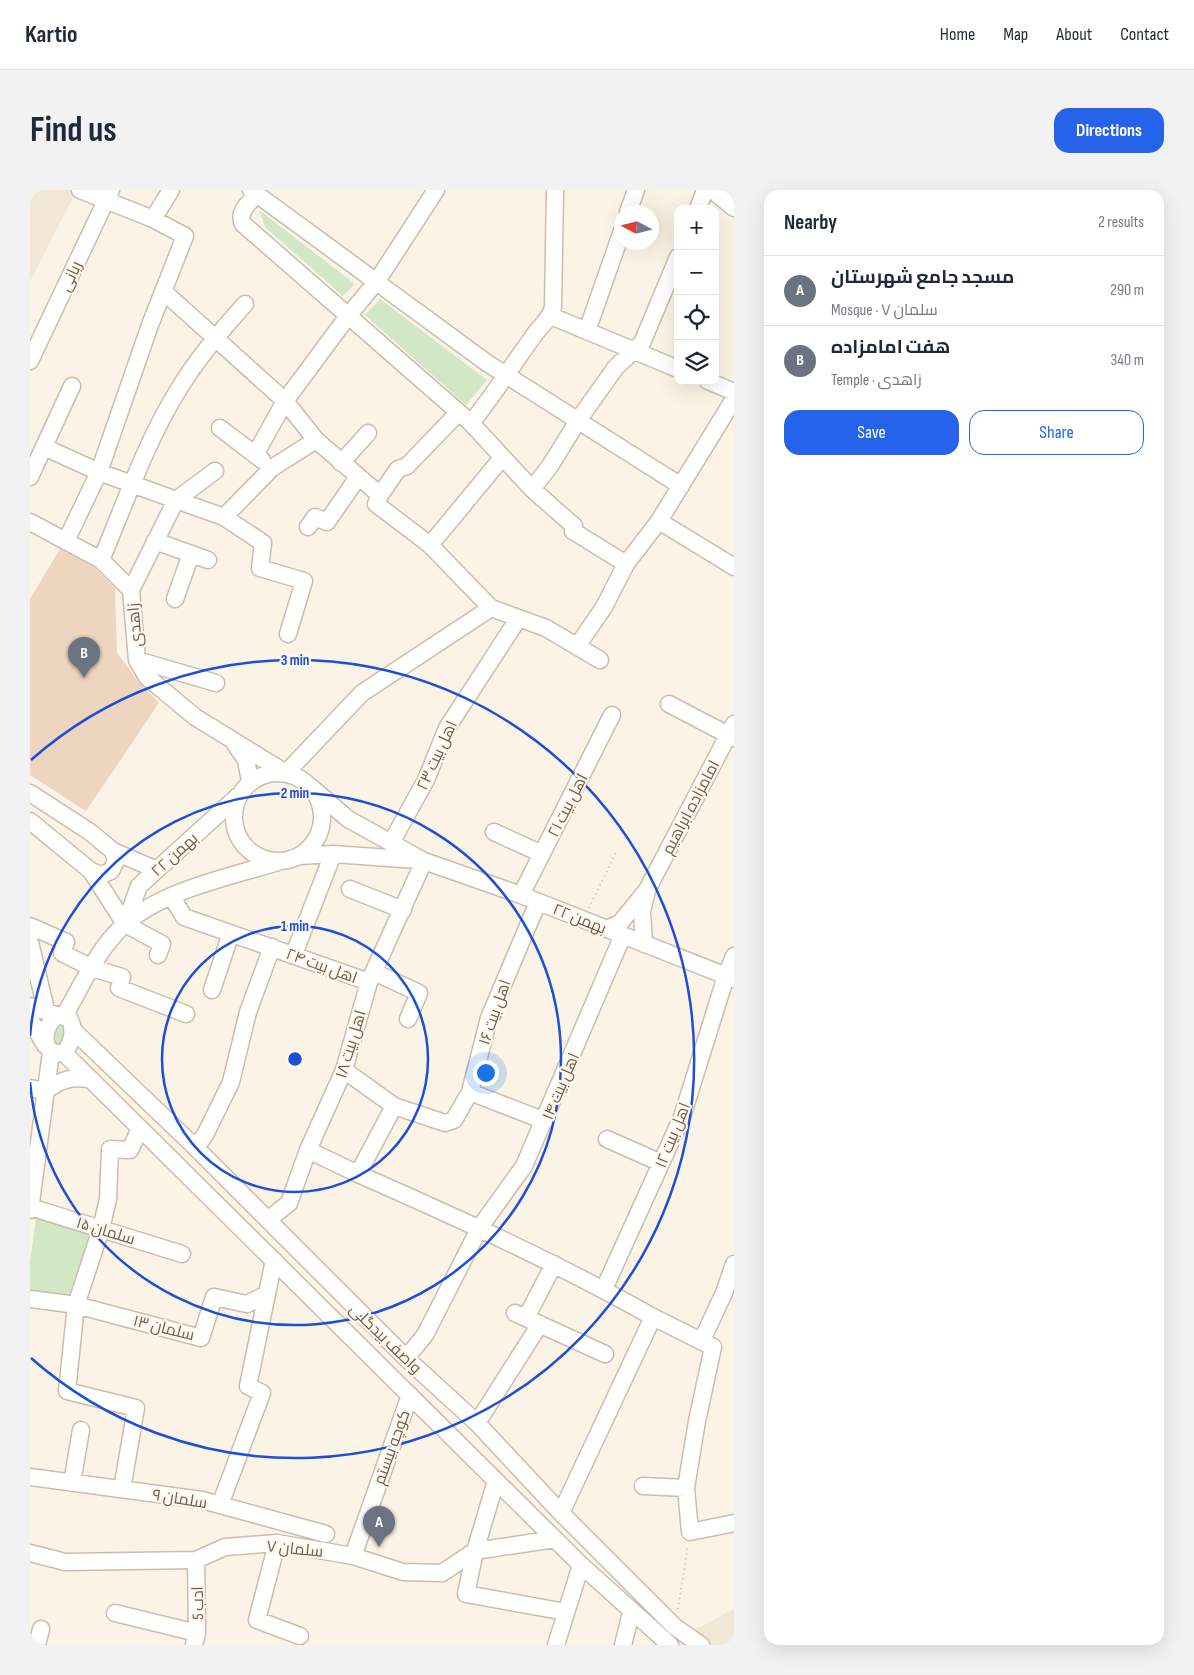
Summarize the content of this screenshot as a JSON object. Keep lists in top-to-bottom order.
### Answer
{
  "streets": {
    "street": [
      "ربانی",
      "زاهدی",
      "اهل بیت ۲۳",
      "اهل بیت ۲۱",
      "امامزاده ابراهیم",
      "۲۲ بهمن",
      "اهل بیت ۲۴",
      "اهل بیت ۱۶",
      "اهل بیت ۱۸",
      "اهل بیت ۱۴",
      "اهل بیت ۱۲",
      "سلمان ۱۵",
      "سلمان ۱۳",
      "واصف بیدگلی",
      "کوچه بیستم",
      "سلمان ۹",
      "سلمان ۷",
      "ادب 5"
    ]
  },
  "crossings": [
    ["زاهدی", "۲۲ بهمن"],
    ["اهل بیت ۲۳", "۲۲ بهمن"],
    ["اهل بیت ۲۱", "۲۲ بهمن"],
    ["امامزاده ابراهیم", "۲۲ بهمن"],
    ["۲۲ بهمن", "اهل بیت ۲۴"],
    ["۲۲ بهمن", "اهل بیت ۱۶"],
    ["۲۲ بهمن", "اهل بیت ۱۸"],
    ["۲۲ بهمن", "اهل بیت ۱۴"],
    ["۲۲ بهمن", "اهل بیت ۱۲"],
    ["۲۲ بهمن", "واصف بیدگلی"],
    ["اهل بیت ۲۴", "اهل بیت ۱۸"],
    ["اهل بیت ۱۶", "اهل بیت ۱۸"],
    ["اهل بیت ۱۸", "واصف بیدگلی"],
    ["اهل بیت ۱۴", "واصف بیدگلی"],
    ["واصف بیدگلی", "کوچه بیستم"],
    ["واصف بیدگلی", "سلمان ۷"],
    ["کوچه بیستم", "سلمان ۷"],
    ["سلمان ۷", "ادب 5"]
  ],
  "north": "left",
  "page": {
    "header": "Kartio",
    "nav": [
      "Home",
      "Map",
      "About",
      "Contact"
    ],
    "buttons": [
      "Directions",
      ["Save", "Share"]
    ],
    "title": "Find us",
    "heading": ["Nearby", "2 results"],
    "map_buttons": ["+", "−"],
    "list": [
      {
        "mark": "A",
        "name": "مسجد جامع شهرستان",
        "note": "Mosque · سلمان ۷",
        "value": "290 m"
      },
      {
        "mark": "B",
        "name": "هفت امامزاده",
        "note": "Temple · زاهدی",
        "value": "340 m"
      }
    ],
    "pins": ["B", "A"]
  },
  "rings": ["3 min", "2 min", "1 min"]
}
